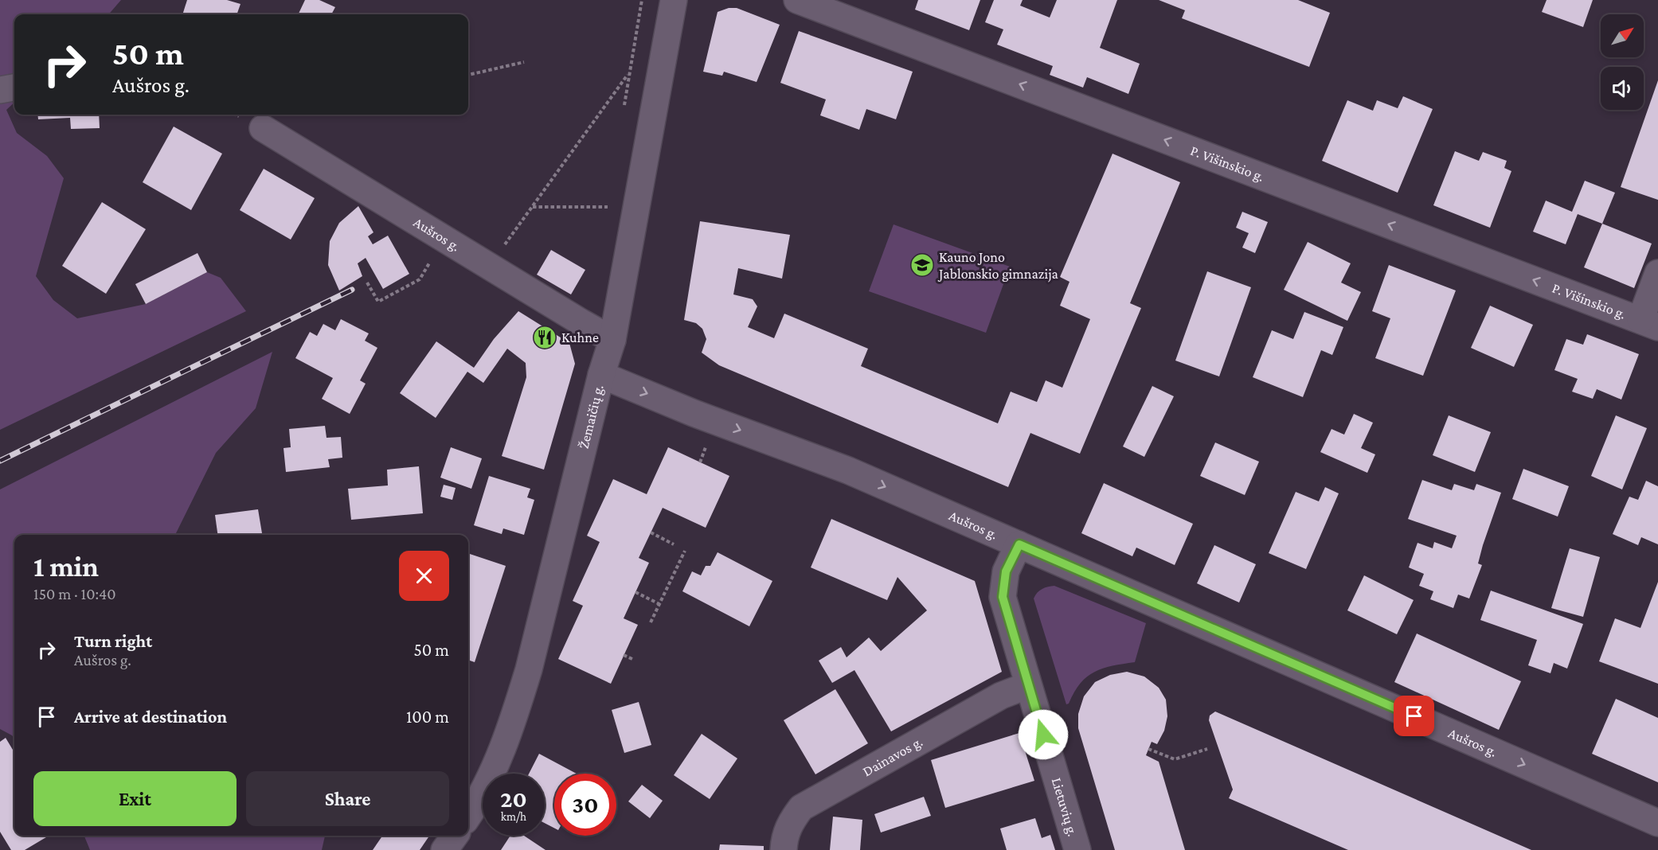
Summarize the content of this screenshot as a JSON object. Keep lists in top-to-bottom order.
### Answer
{
  "streets": {
    "street": [
      "P. Višinskio g.",
      "Aušros g.",
      "Žemaičių g.",
      "Dainavos g.",
      "Lietuvių g."
    ]
  },
  "crossings": [
    ["Aušros g.", "Žemaičių g."],
    ["Aušros g.", "Lietuvių g."],
    ["Dainavos g.", "Lietuvių g."]
  ],
  "one_way": ["P. Višinskio g.", "Aušros g."],
  "places": {
    "school or university": ["Kauno Jono Jablonskio gimnazija"],
    "restaurant": ["Kuhne"]
  },
  "north": "top right",
  "page": {
    "turn": ["50 m", "Aušros g."],
    "heading": ["1 min", "150 m · 10:40"],
    "list": [
      {
        "name": "Turn right",
        "note": "Aušros g.",
        "value": "50 m"
      },
      {
        "name": "Arrive at destination",
        "value": "100 m"
      }
    ],
    "buttons": ["Exit", "Share"],
    "speed": "20 km/h",
    "limit": "30"
  }
}
